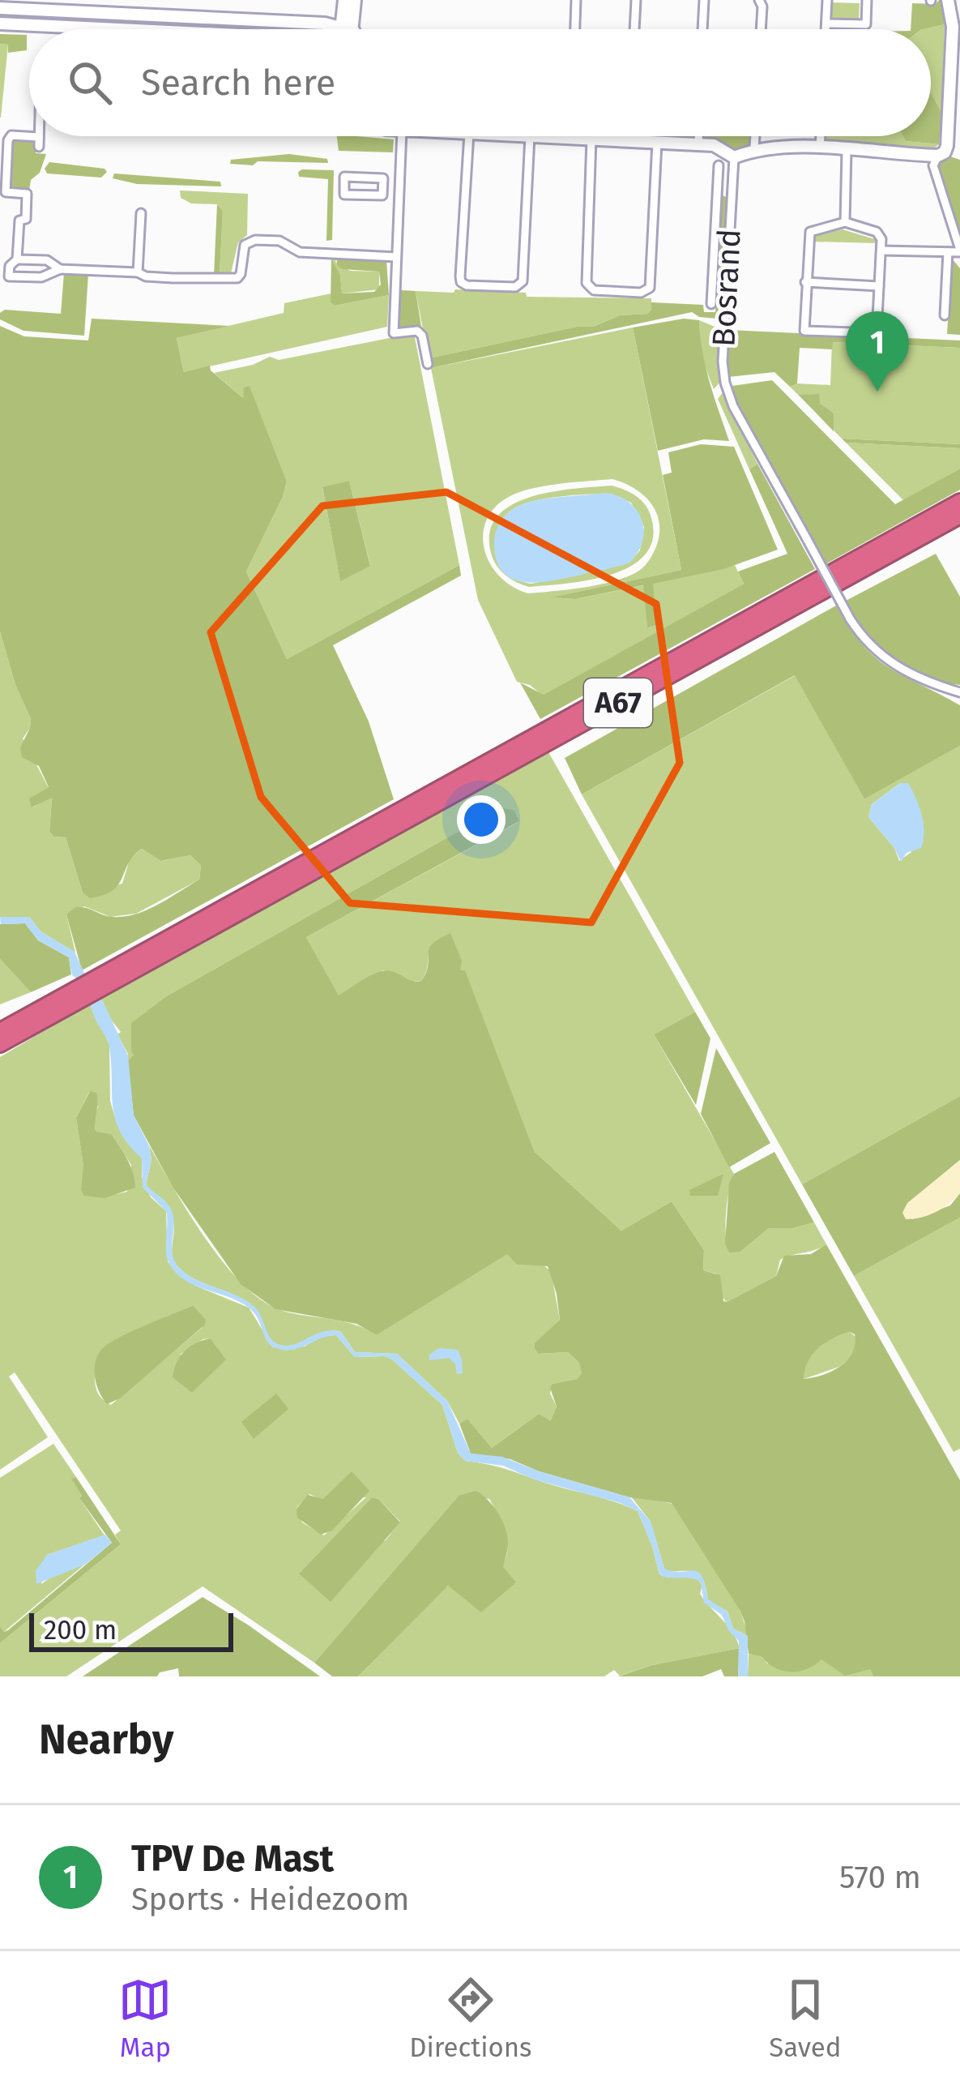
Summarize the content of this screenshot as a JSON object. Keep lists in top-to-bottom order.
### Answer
{
  "streets": {
    "highway": ["A67"],
    "street": ["Bosrand"]
  },
  "scale_bar": "200 m",
  "page": {
    "search": "Search here",
    "pins": "1",
    "scale": "200 m",
    "heading": "Nearby",
    "list": [
      {
        "mark": "1",
        "name": "TPV De Mast",
        "note": "Sports · Heidezoom",
        "value": "570 m"
      }
    ],
    "nav": ["Map", "Directions", "Saved"]
  }
}
